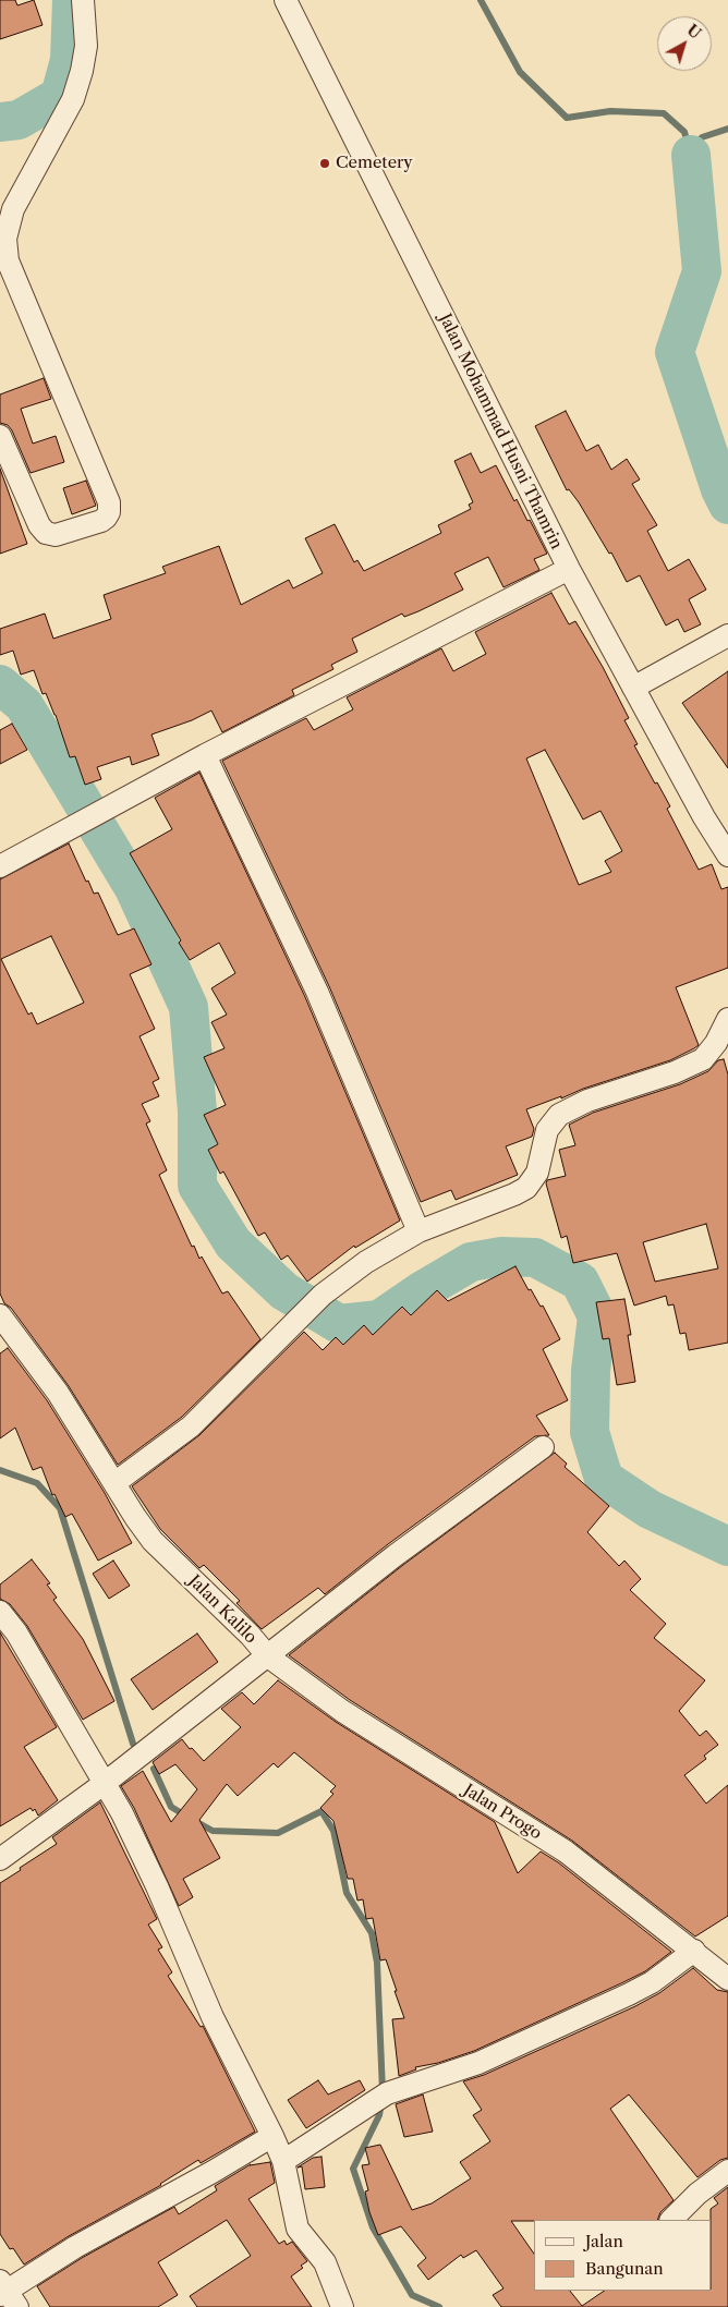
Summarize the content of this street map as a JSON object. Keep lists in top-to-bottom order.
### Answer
{
  "streets": {
    "street": ["Jalan Mohammad Husni Thamrin", "Jalan Kalilo", "Jalan Progo"]
  },
  "crossings": [
    ["Jalan Kalilo", "Jalan Progo"]
  ],
  "places": ["Cemetery"],
  "legend": ["Jalan", "Bangunan"],
  "north": "top right"
}
